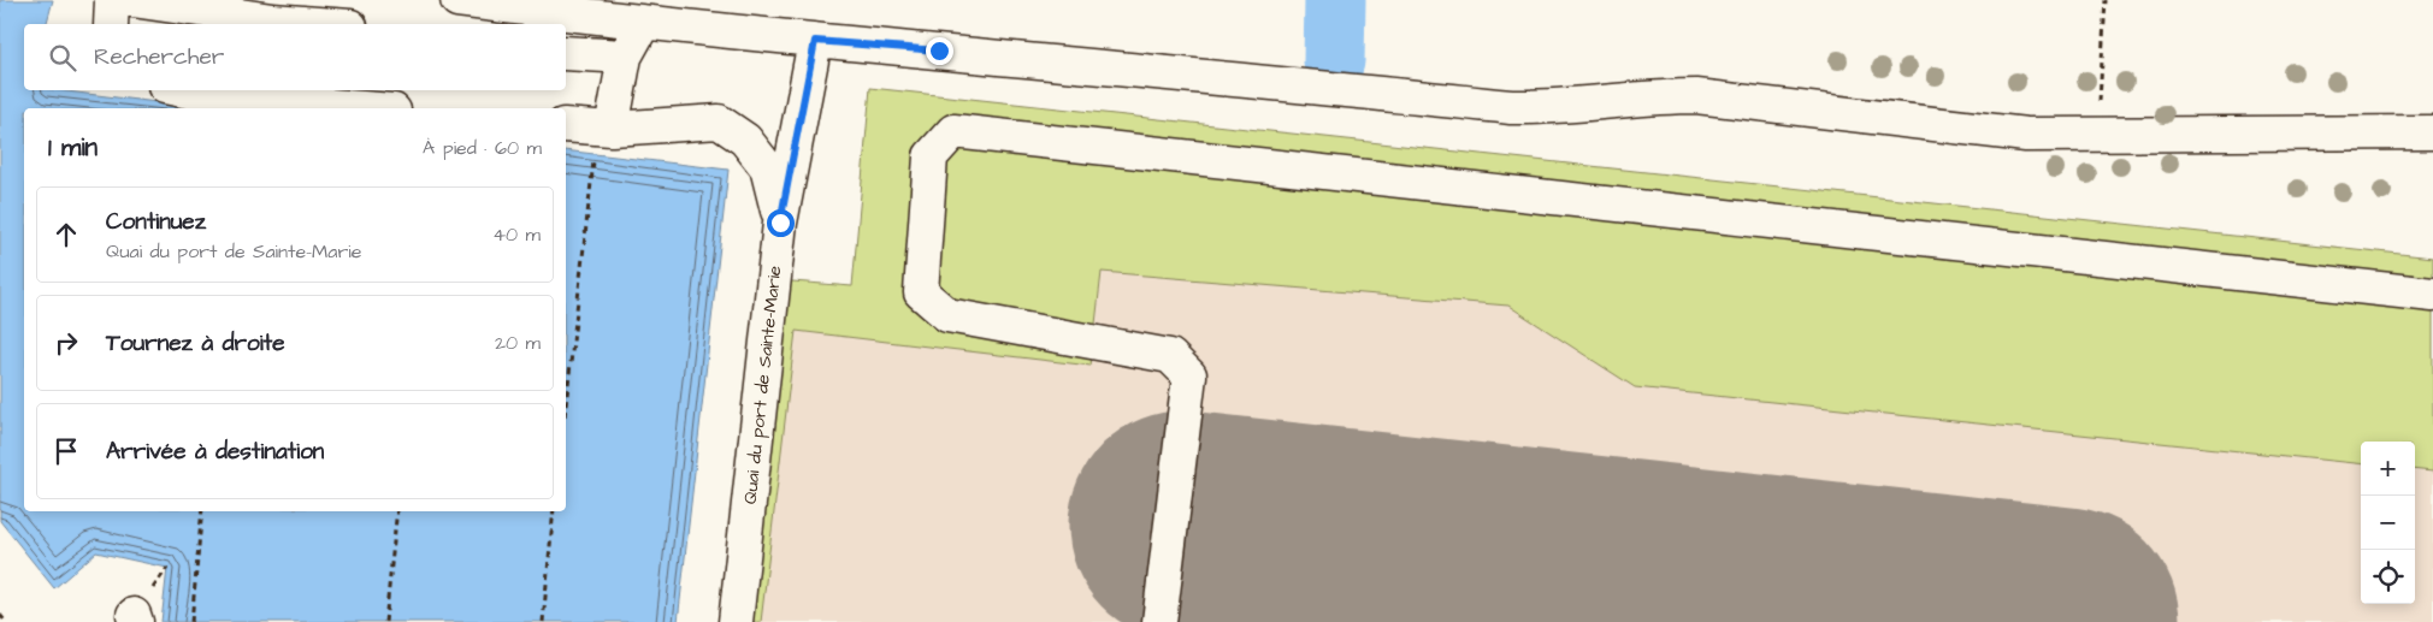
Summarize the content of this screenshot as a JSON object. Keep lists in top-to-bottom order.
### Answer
{
  "streets": {
    "street": ["Quai du port de Sainte-Marie"]
  },
  "page": {
    "search": "Rechercher",
    "heading": ["1 min", "À pied · 60 m"],
    "list": [
      ["Continuez", "Quai du port de Sainte-Marie", "40 m"],
      ["Tournez à droite", "20 m"],
      "Arrivée à destination"
    ],
    "map_buttons": ["+", "−"]
  }
}
